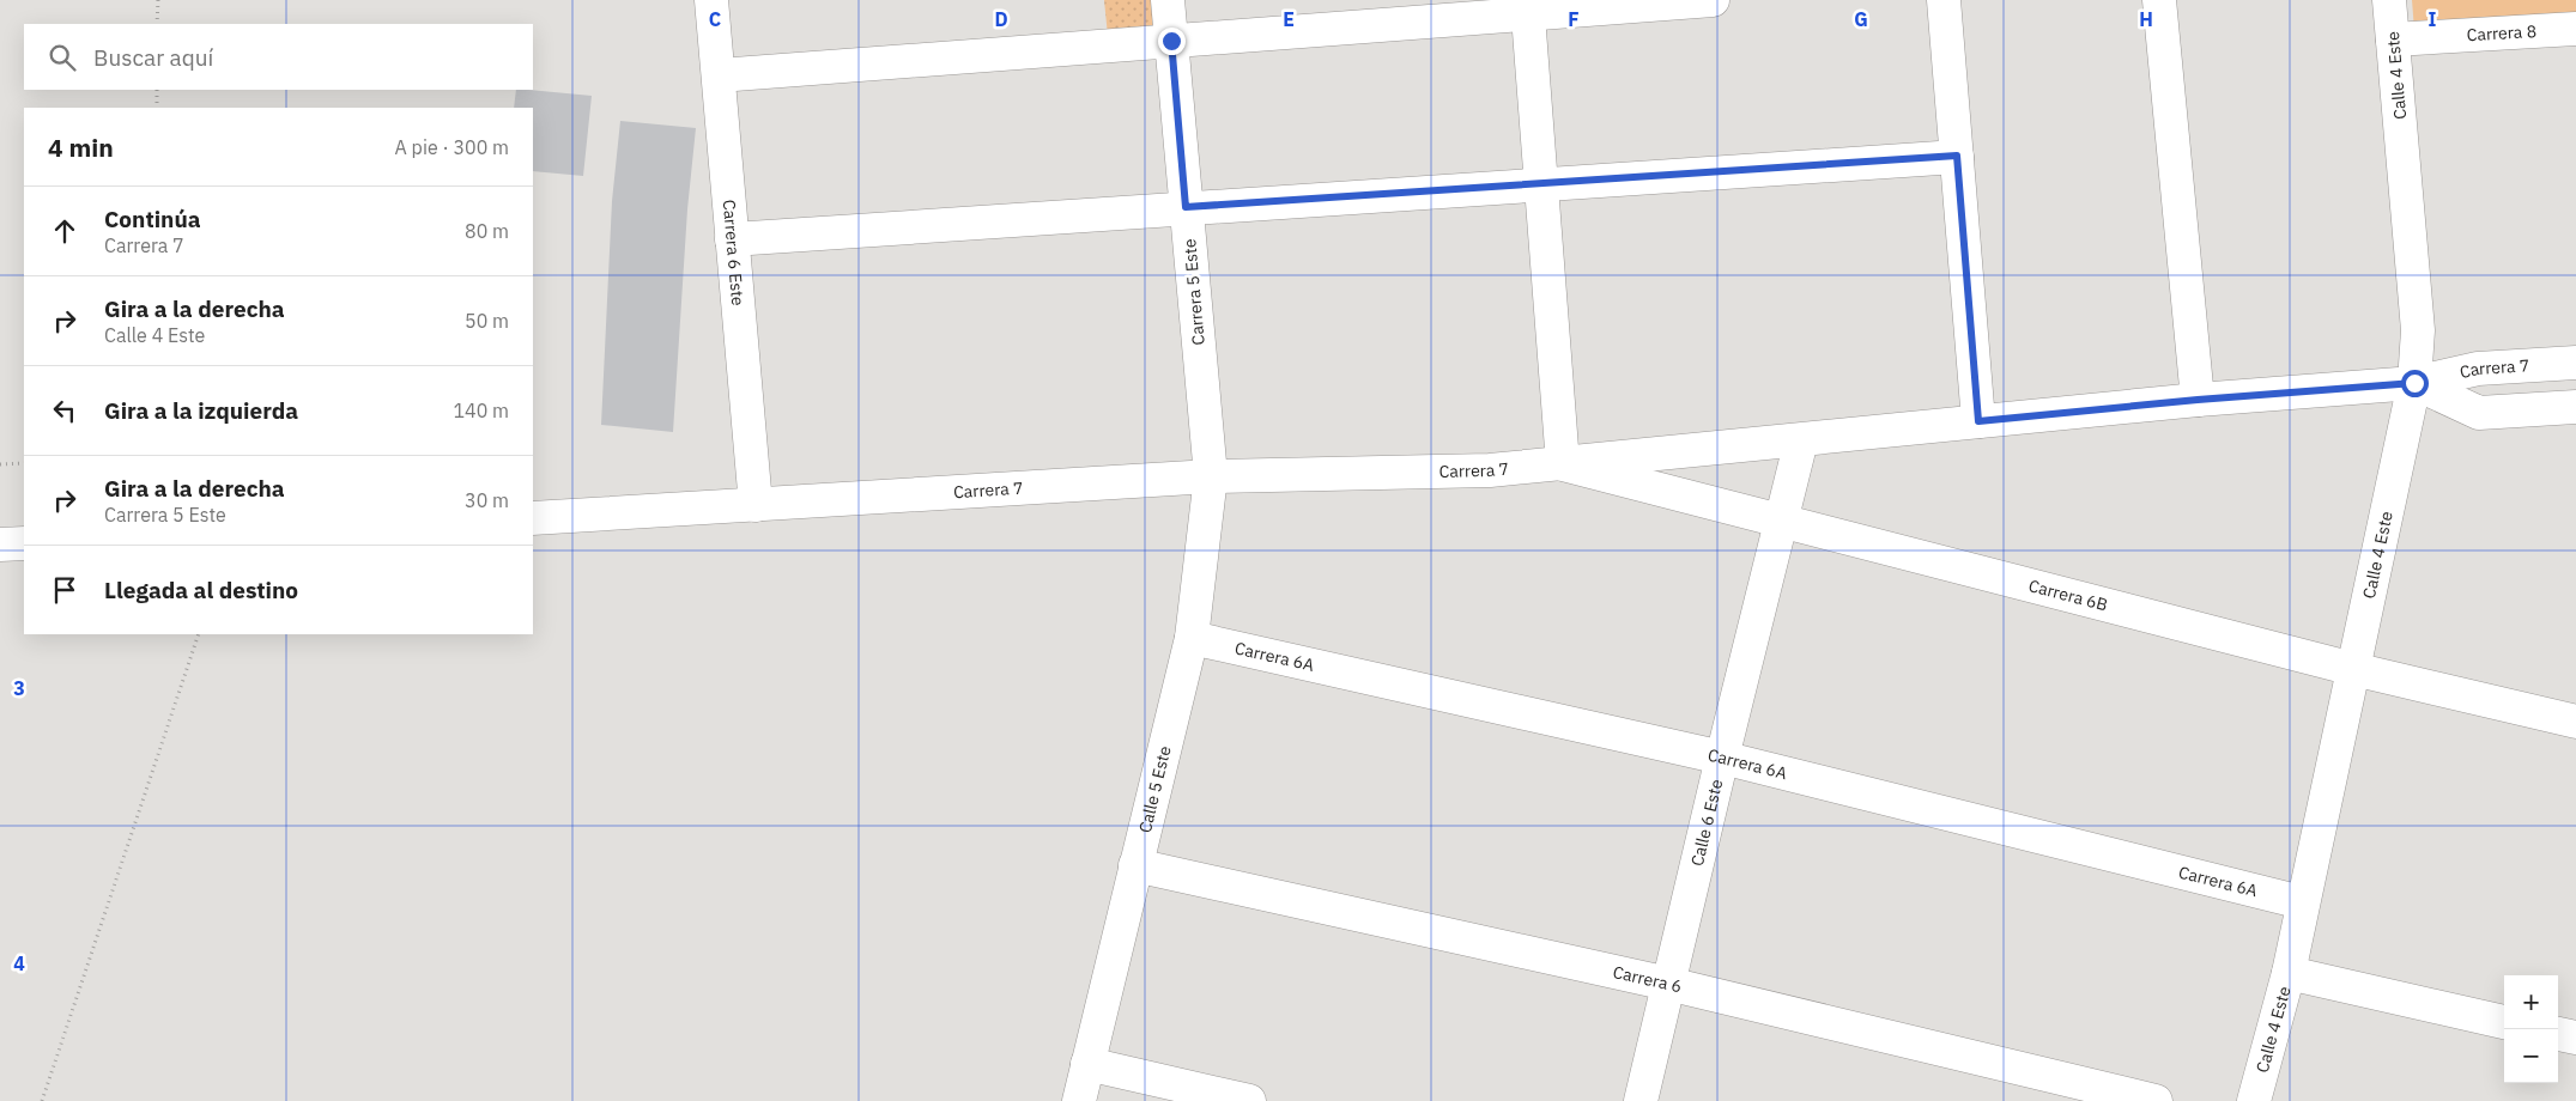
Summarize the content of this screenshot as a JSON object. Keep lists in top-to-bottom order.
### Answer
{
  "streets": {
    "street": [
      "Carrera 8",
      "Calle 4 Este",
      "Carrera 6 Este",
      "Carrera 5 Este",
      "Carrera 7",
      "Carrera 6B",
      "Carrera 6A",
      "Calle 5 Este",
      "Calle 6 Este",
      "Carrera 6"
    ]
  },
  "crossings": [
    ["Carrera 8", "Calle 4 Este"],
    ["Calle 4 Este", "Carrera 7"],
    ["Calle 4 Este", "Carrera 6B"],
    ["Calle 4 Este", "Carrera 6A"],
    ["Carrera 6 Este", "Carrera 7"],
    ["Carrera 5 Este", "Carrera 7"],
    ["Carrera 5 Este", "Calle 5 Este"],
    ["Carrera 7", "Carrera 6B"],
    ["Carrera 7", "Calle 5 Este"],
    ["Carrera 7", "Calle 6 Este"],
    ["Carrera 6B", "Calle 6 Este"],
    ["Carrera 6A", "Calle 5 Este"],
    ["Carrera 6A", "Calle 6 Este"],
    ["Calle 5 Este", "Carrera 6"],
    ["Calle 6 Este", "Carrera 6"]
  ],
  "page": {
    "search": "Buscar aquí",
    "heading": ["4 min", "A pie · 300 m"],
    "list": [
      ["Continúa", "Carrera 7", "80 m"],
      ["Gira a la derecha", "Calle 4 Este", "50 m"],
      ["Gira a la izquierda", "140 m"],
      ["Gira a la derecha", "Carrera 5 Este", "30 m"],
      "Llegada al destino"
    ],
    "map_buttons": ["+", "−"]
  },
  "grid": {
    "columns": [
      "C",
      "D",
      "E",
      "F",
      "G",
      "H",
      "I"
    ],
    "rows": ["3", "4"]
  }
}
